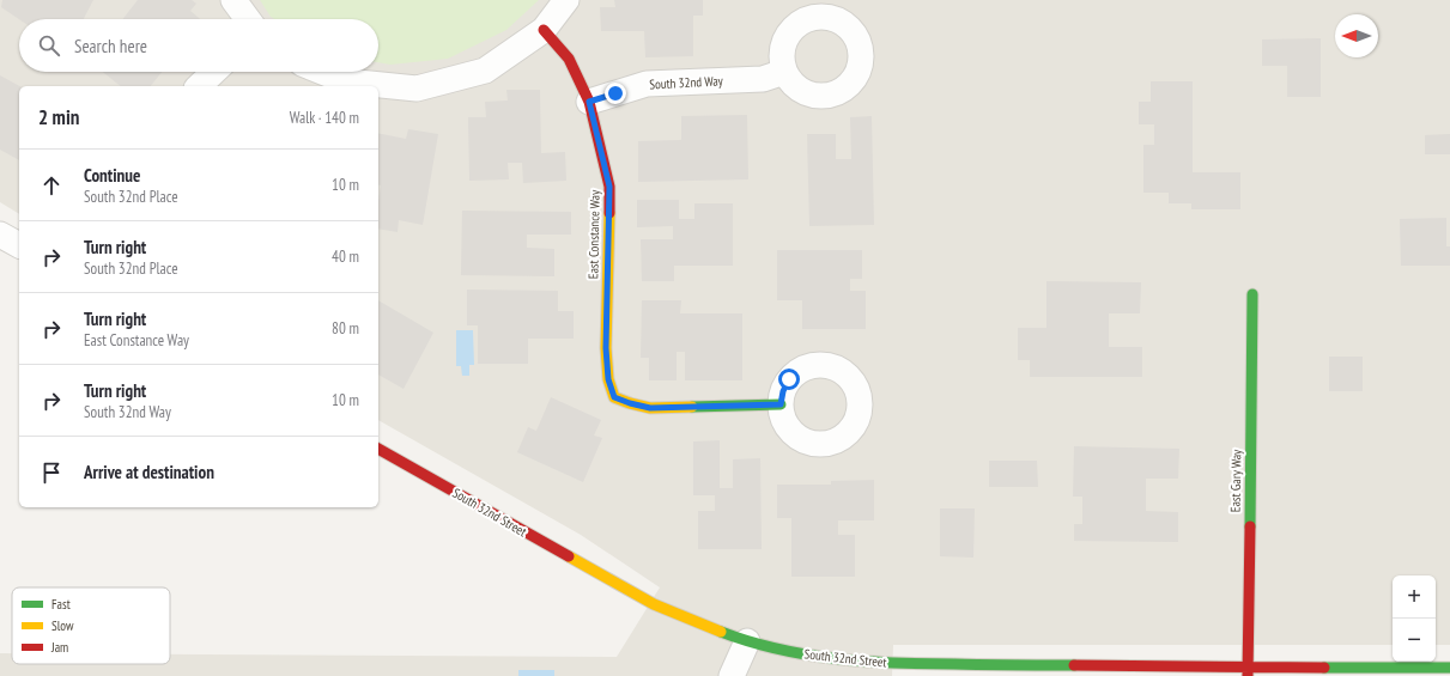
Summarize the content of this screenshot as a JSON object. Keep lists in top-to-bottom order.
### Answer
{
  "streets": {
    "street": [
      "South 32nd Way",
      "East Constance Way",
      "East Gary Way",
      "South 32nd Street"
    ]
  },
  "crossings": [
    ["South 32nd Way", "East Constance Way"],
    ["East Gary Way", "South 32nd Street"]
  ],
  "legend": ["Fast", "Slow", "Jam"],
  "north": "left",
  "page": {
    "search": "Search here",
    "heading": ["2 min", "Walk · 140 m"],
    "list": [
      ["Continue", "South 32nd Place", "10 m"],
      ["Turn right", "South 32nd Place", "40 m"],
      ["Turn right", "East Constance Way", "80 m"],
      ["Turn right", "South 32nd Way", "10 m"],
      "Arrive at destination"
    ],
    "map_buttons": ["+", "−"]
  }
}
